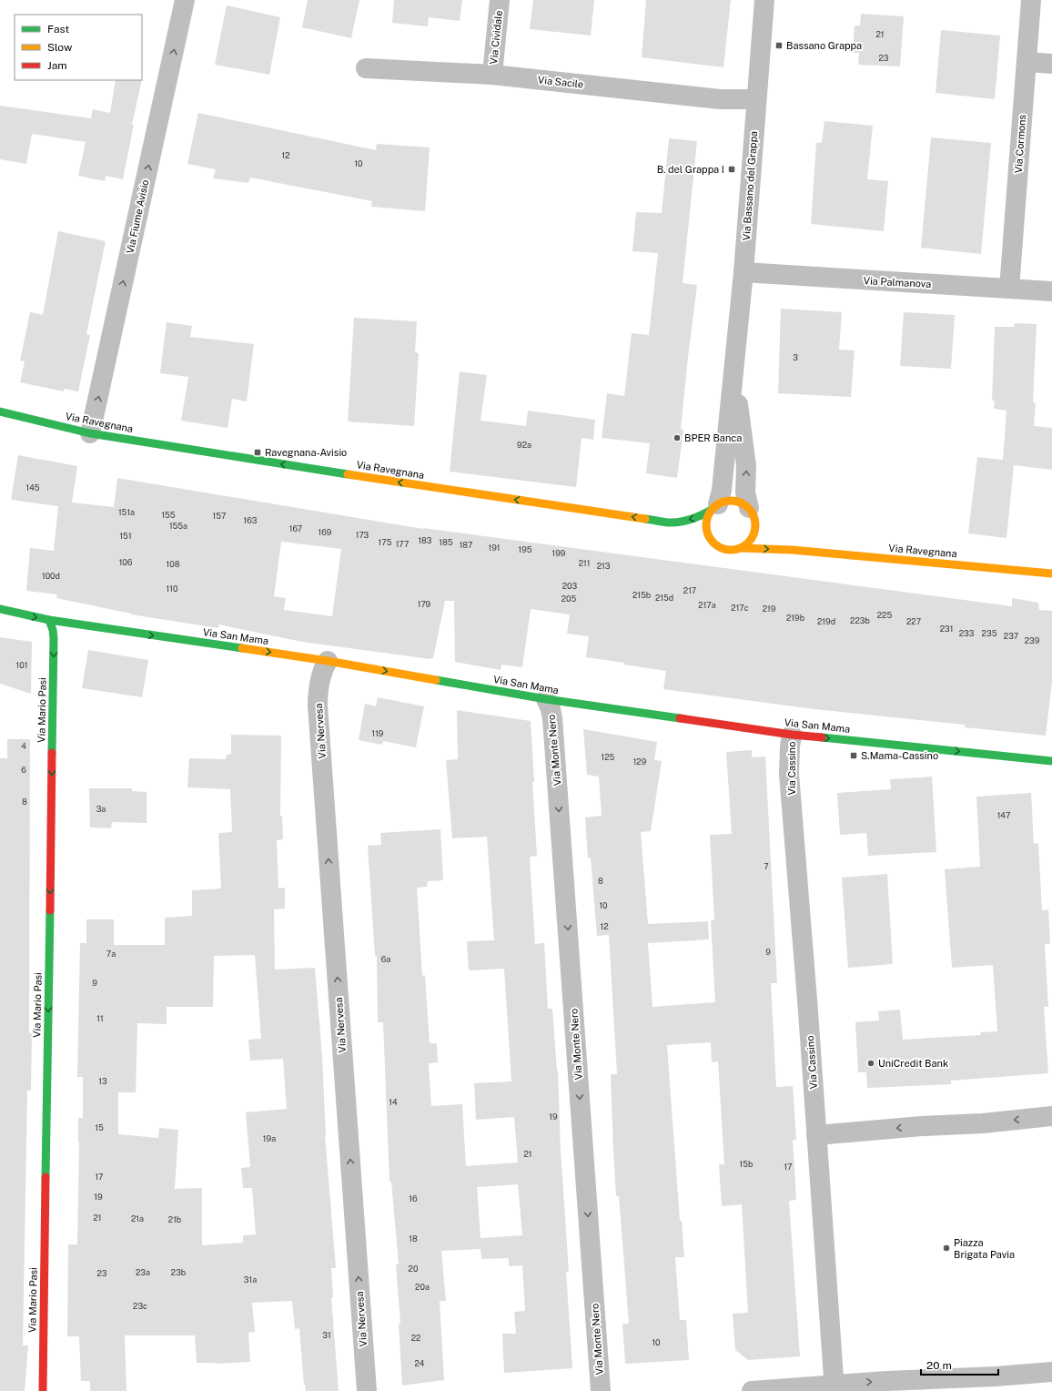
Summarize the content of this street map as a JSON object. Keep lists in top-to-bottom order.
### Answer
{
  "streets": {
    "street": [
      "Via Cividale",
      "Via Sacile",
      "Via Cormons",
      "Via Bassano del Grappa",
      "Via Fiume Avisio",
      "Via Palmanova",
      "Via Ravegnana",
      "Via San Mama",
      "Via Mario Pasi",
      "Via Nervesa",
      "Via Monte Nero",
      "Via Cassino"
    ]
  },
  "crossings": [
    ["Via Cividale", "Via Sacile"],
    ["Via Sacile", "Via Bassano del Grappa"],
    ["Via Cormons", "Via Palmanova"],
    ["Via Bassano del Grappa", "Via Palmanova"],
    ["Via Bassano del Grappa", "Via Ravegnana"],
    ["Via Fiume Avisio", "Via Ravegnana"],
    ["Via San Mama", "Via Mario Pasi"],
    ["Via San Mama", "Via Nervesa"],
    ["Via San Mama", "Via Monte Nero"],
    ["Via San Mama", "Via Cassino"]
  ],
  "one_way": [
    "Via Fiume Avisio",
    "Via Ravegnana",
    "Via San Mama",
    "Via Mario Pasi",
    "Via Nervesa",
    "Via Monte Nero"
  ],
  "places": {
    "transit": [
      "Bassano Grappa",
      "B. del Grappa I",
      "Ravegnana-Avisio",
      "S.Mama-Cassino"
    ],
    "other": ["BPER Banca", "UniCredit Bank", "Piazza Brigata Pavia"]
  },
  "house_numbers": [
    "21",
    "23",
    "12",
    "10",
    "3",
    "92a",
    "145",
    "151a",
    "155",
    "157",
    "163",
    "155a",
    "167",
    "169",
    "173",
    "151",
    "183",
    "175",
    "185",
    "177",
    "187",
    "191",
    "195",
    "199",
    "106",
    "211",
    "108",
    "213",
    "100d",
    "203",
    "110",
    "217",
    "215b",
    "215d",
    "205",
    "179",
    "217a",
    "217c",
    "219",
    "225",
    "219b",
    "223b",
    "219d",
    "227",
    "231",
    "233",
    "235",
    "237",
    "239",
    "101",
    "119",
    "4",
    "125",
    "129",
    "6",
    "8",
    "3a",
    "147",
    "7",
    "8",
    "10",
    "12",
    "9",
    "7a",
    "6a",
    "9",
    "11",
    "13",
    "14",
    "19",
    "15",
    "19a",
    "21",
    "15b",
    "17",
    "17",
    "19",
    "16",
    "21",
    "21a",
    "21b",
    "18",
    "20",
    "23a",
    "23b",
    "23",
    "31a",
    "20a",
    "23c",
    "31",
    "22",
    "10",
    "24"
  ],
  "legend": ["Fast", "Slow", "Jam"],
  "scale_bar": "20 m"
}
